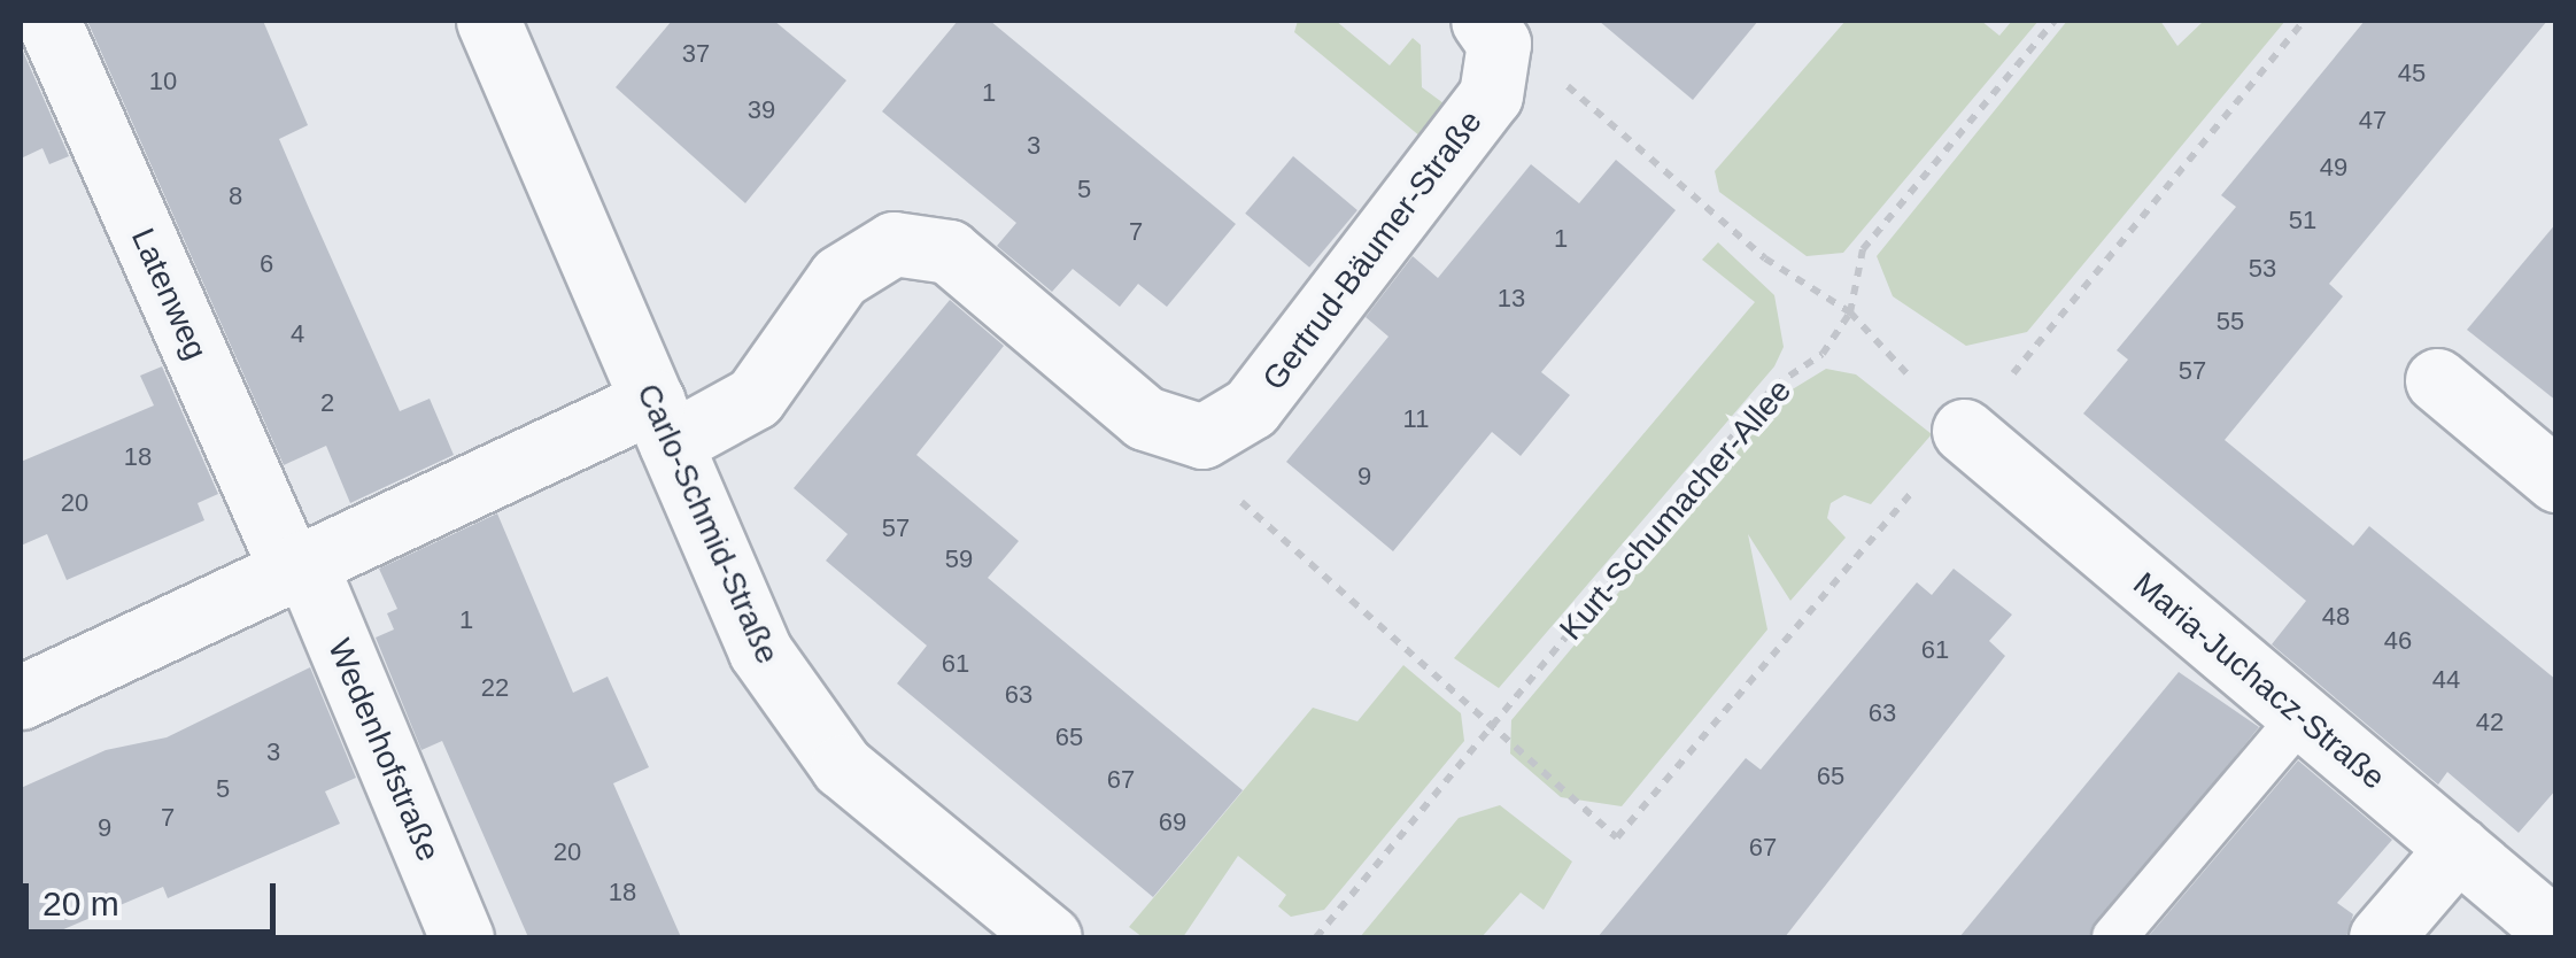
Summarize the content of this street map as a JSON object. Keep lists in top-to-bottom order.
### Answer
{
  "streets": {
    "street": [
      "Gertrud-Bäumer-Straße",
      "Latenweg",
      "Carlo-Schmid-Straße",
      "Maria-Juchacz-Straße",
      "Wedenhofstraße"
    ],
    "path": ["Kurt-Schumacher-Allee"]
  },
  "crossings": [
    ["Latenweg", "Wedenhofstraße"]
  ],
  "house_numbers": [
    "37",
    "45",
    "10",
    "1",
    "39",
    "47",
    "3",
    "49",
    "5",
    "8",
    "51",
    "7",
    "1",
    "6",
    "53",
    "13",
    "55",
    "4",
    "57",
    "2",
    "11",
    "18",
    "9",
    "20",
    "57",
    "59",
    "48",
    "1",
    "46",
    "61",
    "61",
    "44",
    "22",
    "63",
    "63",
    "42",
    "65",
    "3",
    "65",
    "67",
    "5",
    "7",
    "69",
    "9",
    "67",
    "20",
    "18"
  ],
  "scale_bar": "20 m"
}
